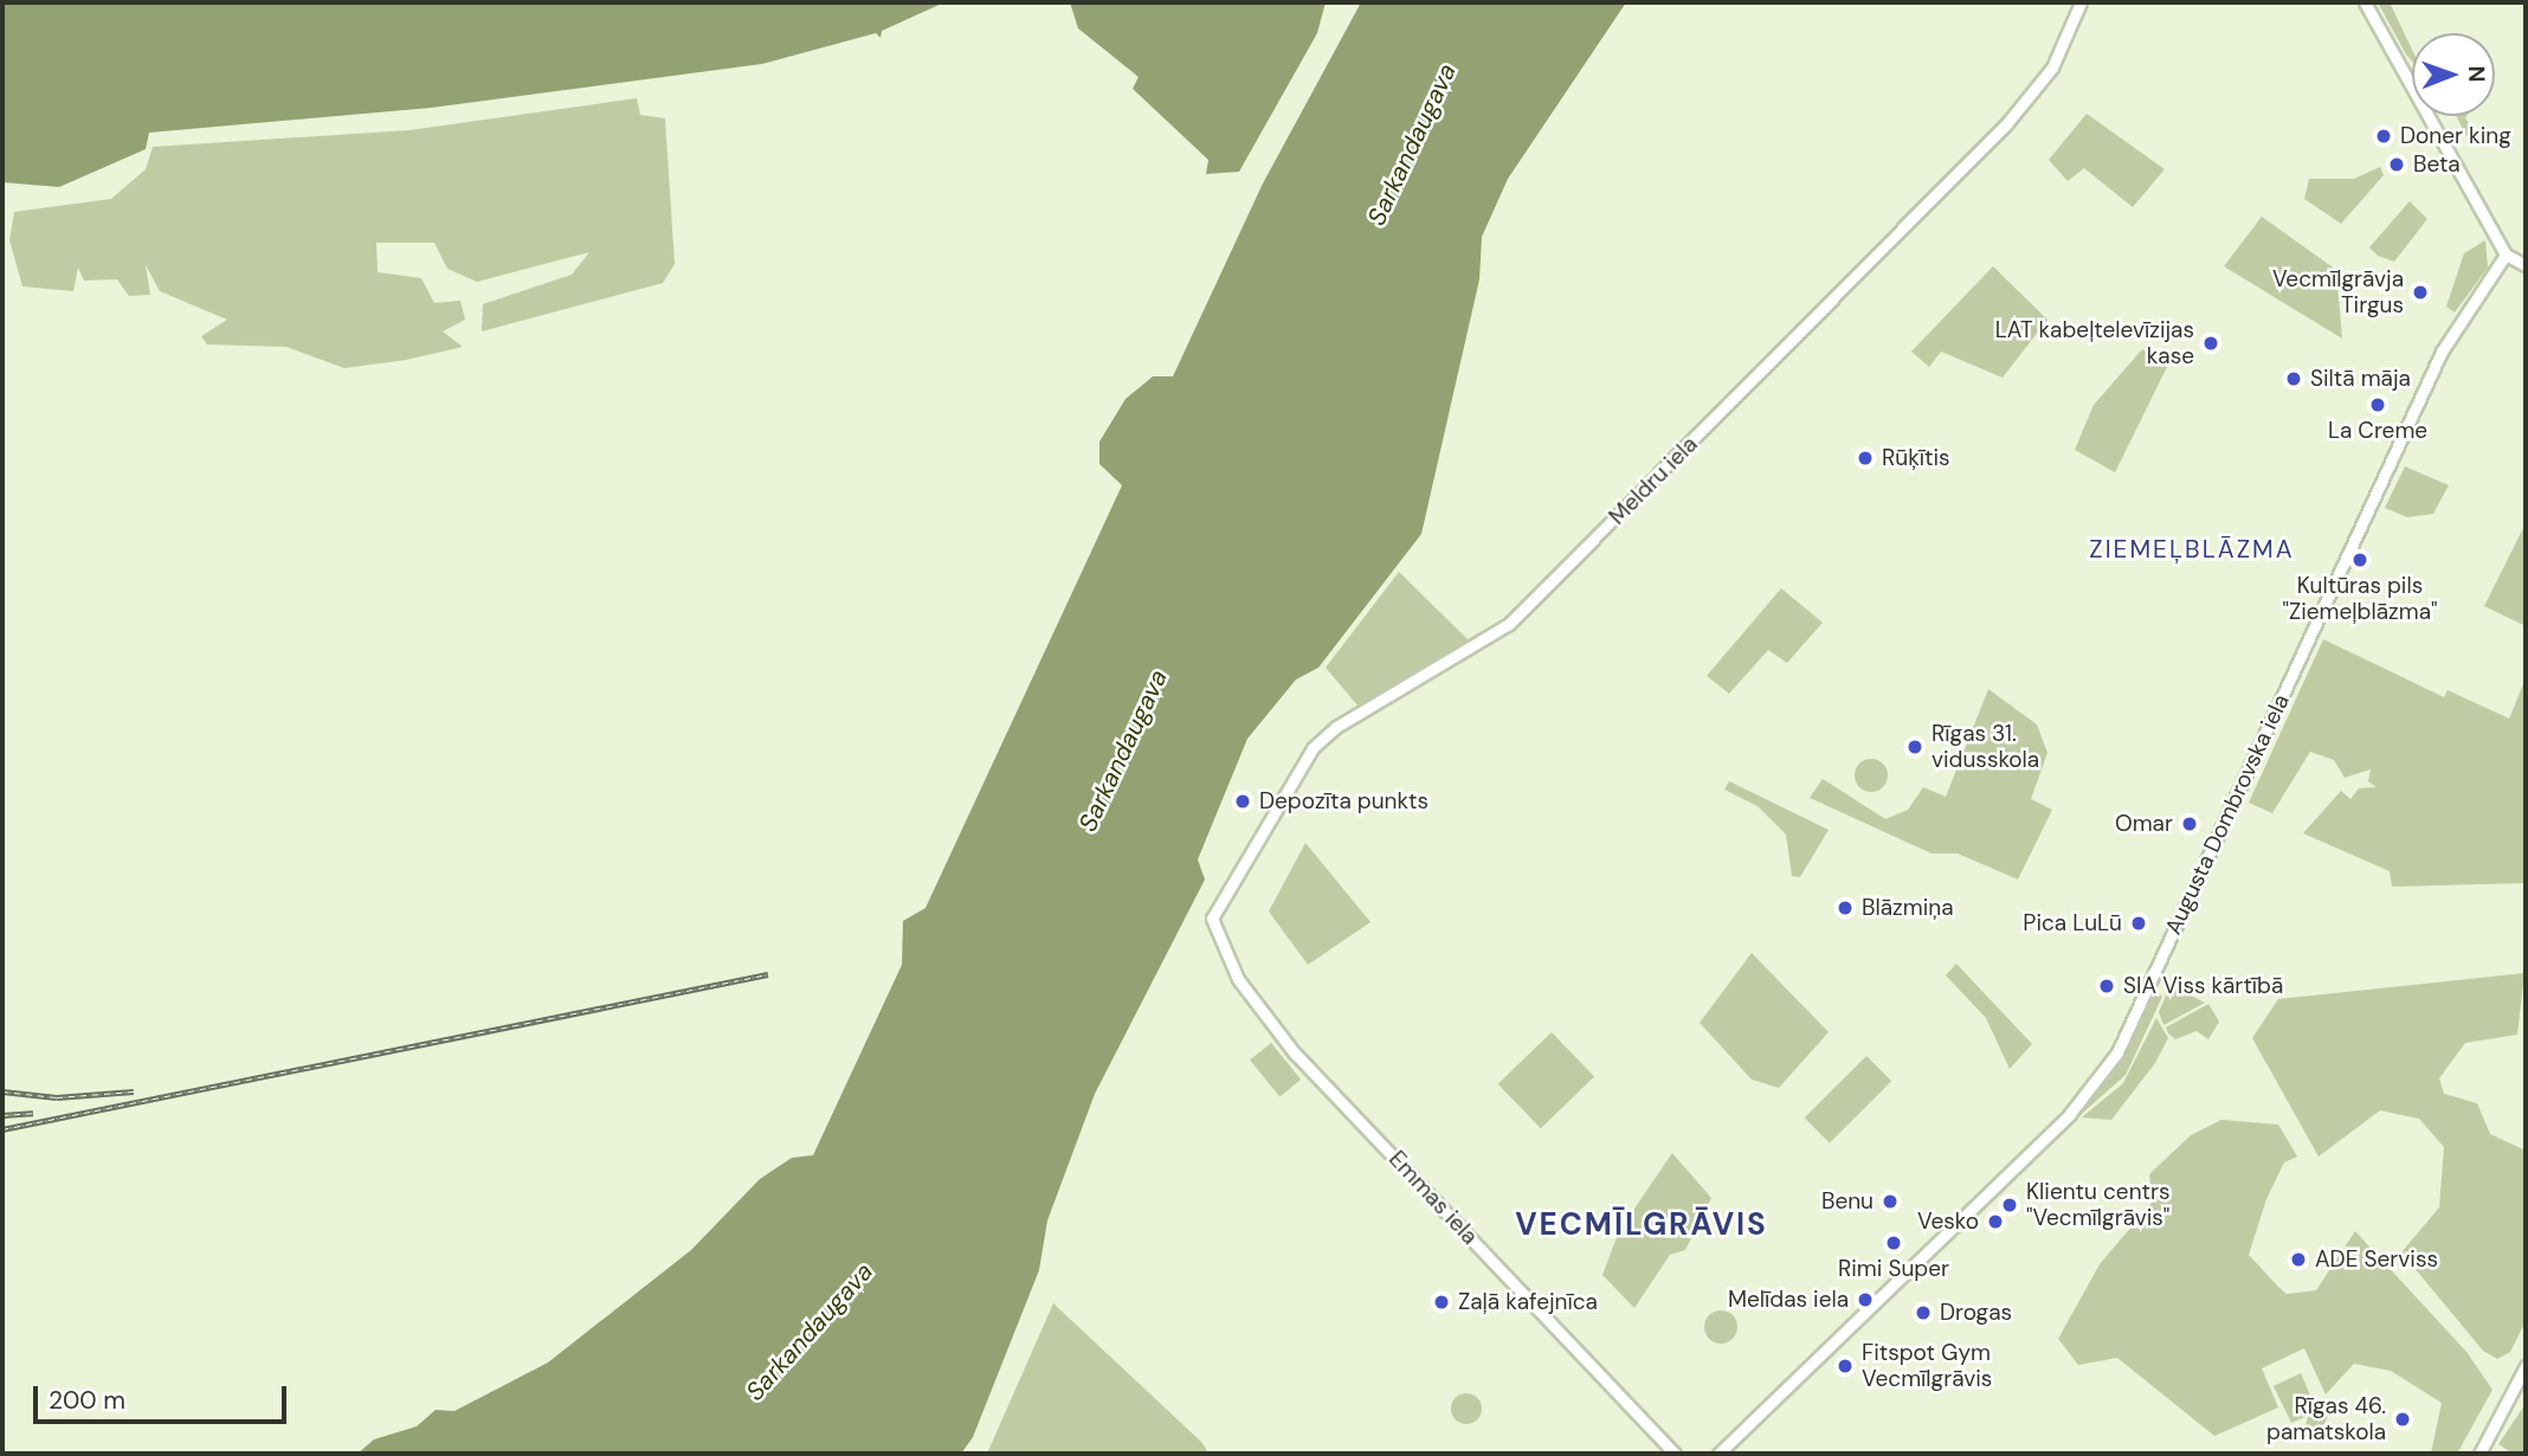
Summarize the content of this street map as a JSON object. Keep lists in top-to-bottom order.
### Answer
{
  "streets": {
    "street": ["Meldru iela", "Augusta Dombrovska iela", "Emmas iela"]
  },
  "crossings": [
    ["Meldru iela", "Emmas iela"]
  ],
  "districts": ["ZIEMEĻBLĀZMA", "VECMĪLGRĀVIS"],
  "water": ["Sarkandaugava"],
  "places": [
    "Doner king",
    "Beta",
    "Vecmīlgrāvja Tirgus",
    "LAT kabeļtelevīzijas kase",
    "Siltā māja",
    "La Creme",
    "Rūķītis",
    "Kultūras pils \"Ziemeļblāzma\"",
    "Rīgas 31. vidusskola",
    "Depozīta punkts",
    "Omar",
    "Blāzmiņa",
    "Pica LuLū",
    "SIA Viss kārtībā",
    "Benu",
    "Klientu centrs \"Vecmīlgrāvis\"",
    "Vesko",
    "Rimi Super",
    "ADE Serviss",
    "Melīdas iela",
    "Zaļā kafejnīca",
    "Drogas",
    "Fitspot Gym Vecmīlgrāvis",
    "Rīgas 46. pamatskola"
  ],
  "scale_bar": "200 m",
  "north": "right"
}
